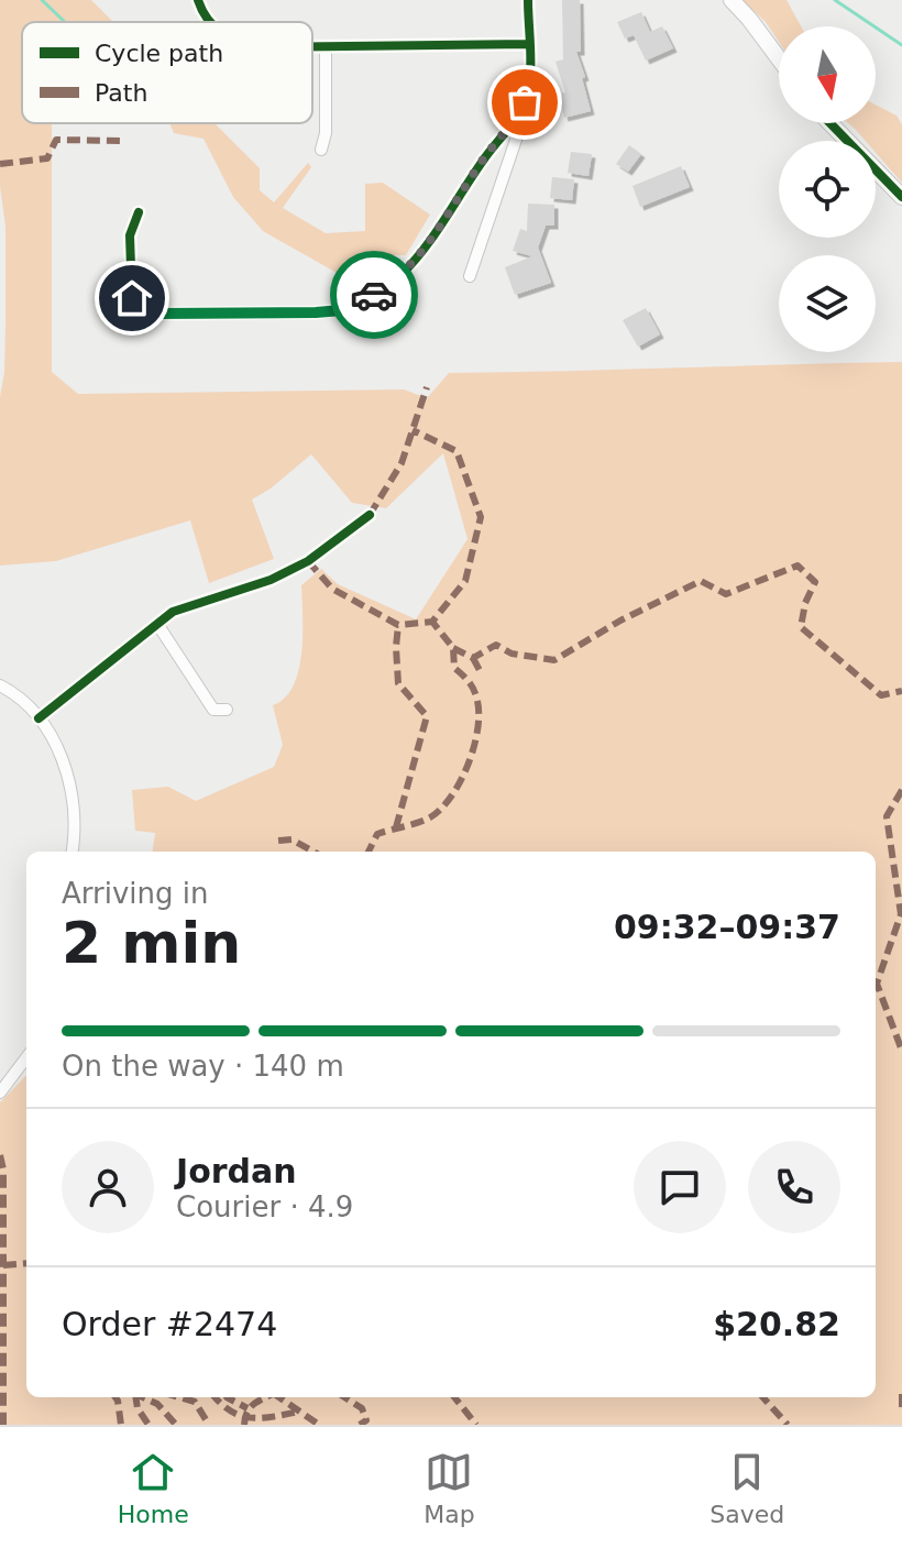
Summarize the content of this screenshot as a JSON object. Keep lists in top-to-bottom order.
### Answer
{
  "legend": ["Cycle path", "Path"],
  "north": "bottom",
  "page": {
    "heading": ["2 min", "Arriving in", "09:32–09:37"],
    "panel": [
      "Jordan",
      "Courier · 4.9",
      "Order #2474",
      "$20.82"
    ],
    "bar": "On the way · 140 m",
    "tabs": ["Home", "Map", "Saved"]
  }
}
